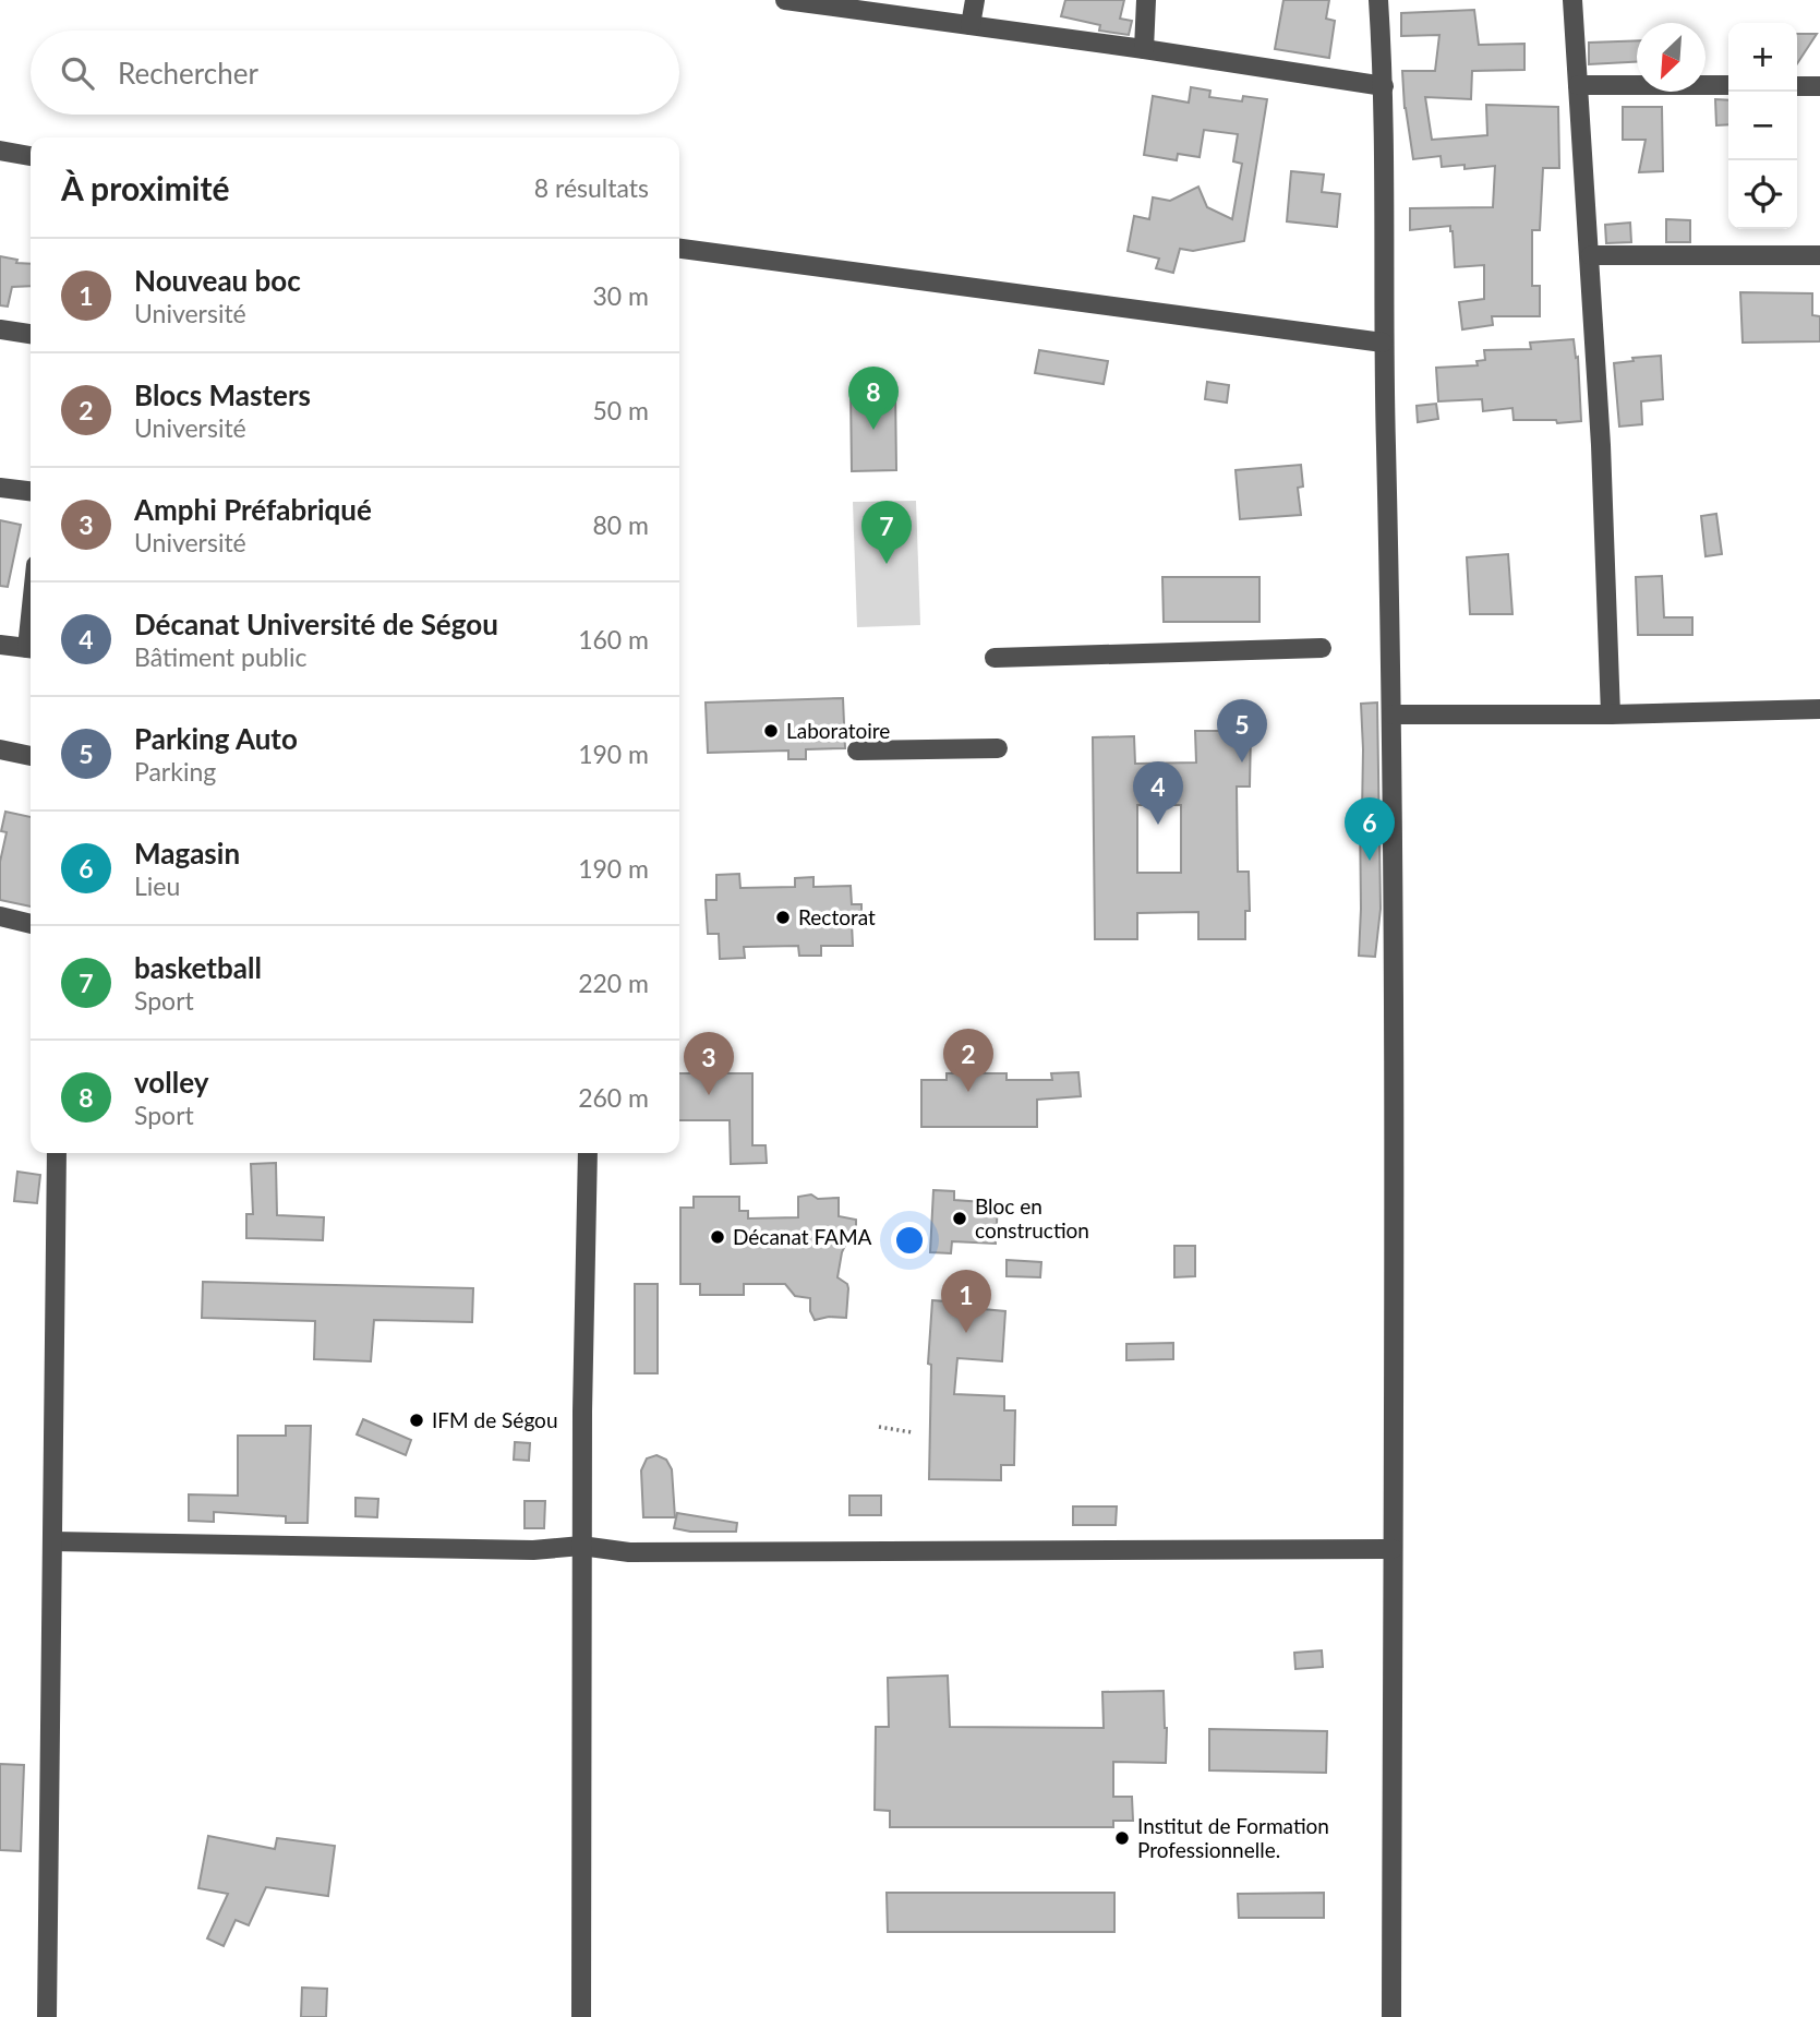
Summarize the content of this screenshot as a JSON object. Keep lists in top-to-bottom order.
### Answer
{
  "places": [
    "Laboratoire",
    "Rectorat",
    "Bloc en construction",
    "Décanat FAMA",
    "IFM de Ségou",
    "Institut de Formation Professionnelle."
  ],
  "north": "bottom left",
  "page": {
    "map_buttons": ["+", "−"],
    "search": "Rechercher",
    "heading": ["À proximité", "8 résultats"],
    "list": [
      {
        "mark": "1",
        "name": "Nouveau boc",
        "note": "Université",
        "value": "30 m"
      },
      {
        "mark": "2",
        "name": "Blocs Masters",
        "note": "Université",
        "value": "50 m"
      },
      {
        "mark": "3",
        "name": "Amphi Préfabriqué",
        "note": "Université",
        "value": "80 m"
      },
      {
        "mark": "4",
        "name": "Décanat Université de Ségou",
        "note": "Bâtiment public",
        "value": "160 m"
      },
      {
        "mark": "5",
        "name": "Parking Auto",
        "note": "Parking",
        "value": "190 m"
      },
      {
        "mark": "6",
        "name": "Magasin",
        "note": "Lieu",
        "value": "190 m"
      },
      {
        "mark": "7",
        "name": "basketball",
        "note": "Sport",
        "value": "220 m"
      },
      {
        "mark": "8",
        "name": "volley",
        "note": "Sport",
        "value": "260 m"
      }
    ],
    "pins": [
      "8",
      "7",
      "5",
      "4",
      "6",
      "2",
      "3",
      "1"
    ]
  }
}
